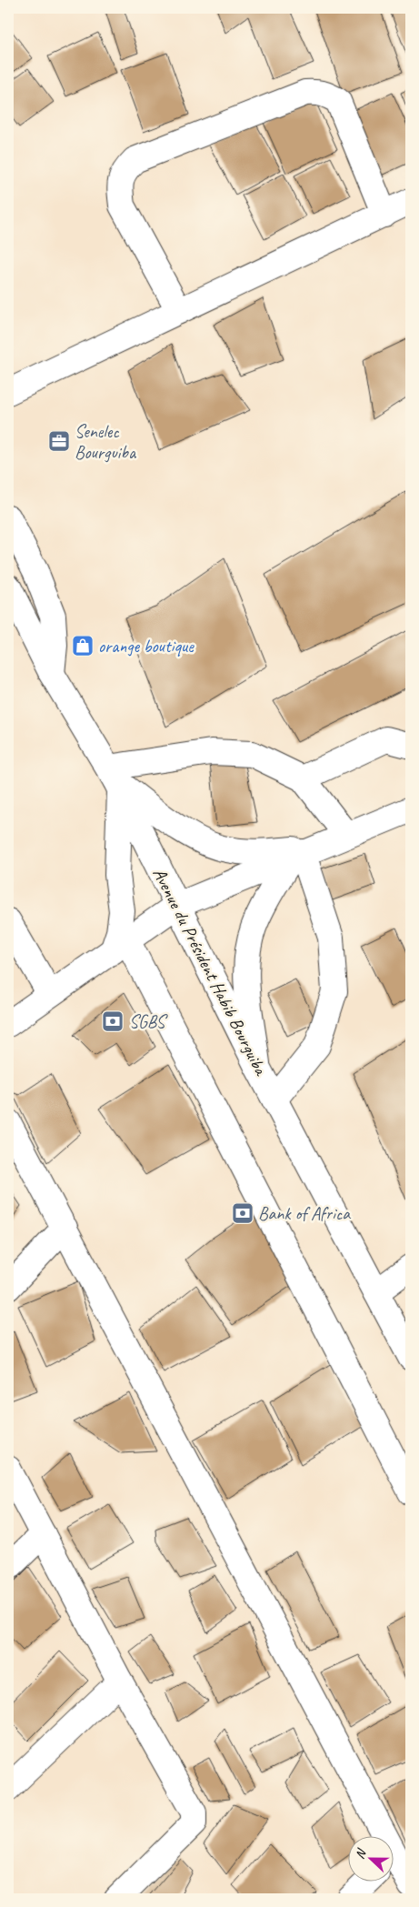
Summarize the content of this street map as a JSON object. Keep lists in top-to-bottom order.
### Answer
{
  "streets": {
    "street": ["Avenue du Président Habib Bourguiba"]
  },
  "places": {
    "office": ["Senelec Bourguiba"],
    "shop": ["orange boutique"],
    "bank": ["SGBS", "Bank of Africa"]
  },
  "north": "left"
}
